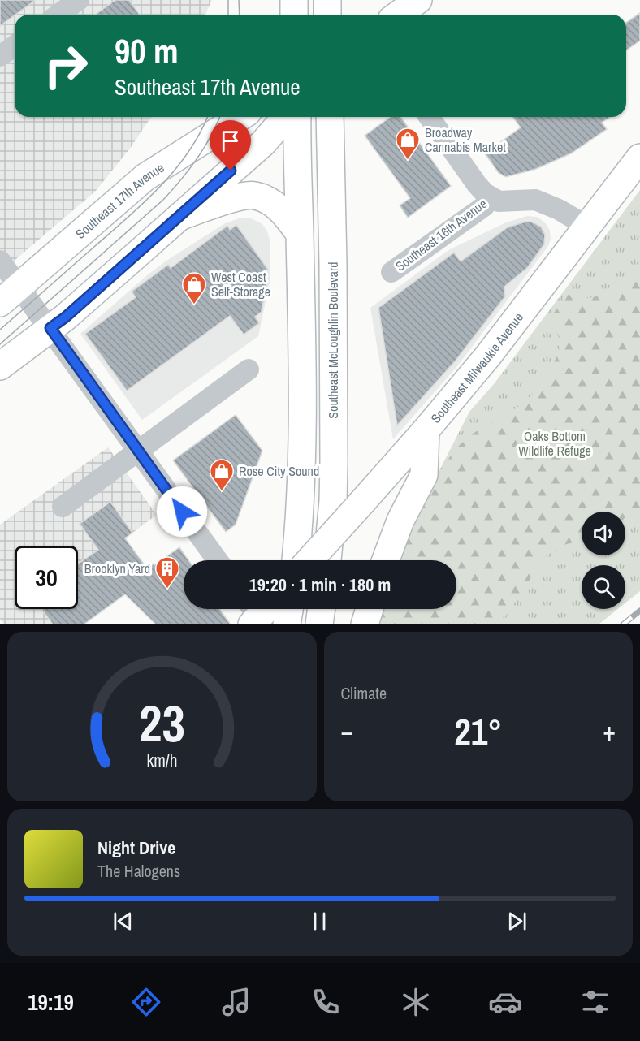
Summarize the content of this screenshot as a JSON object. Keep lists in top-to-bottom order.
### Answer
{
  "streets": {
    "main road": ["Southeast 17th Avenue", "Southeast McLoughlin Boulevard", "Southeast Milwaukie Avenue"],
    "street": ["Southeast 16th Avenue"]
  },
  "parks": ["Oaks Bottom Wildlife Refuge"],
  "places": {
    "shop": ["Broadway Cannabis Market", "West Coast Self-Storage", "Rose City Sound"],
    "building": ["Brooklyn Yard"]
  },
  "page": {
    "turn": ["90 m", "Southeast 17th Avenue"],
    "limit": "30",
    "trip": "19:20 · 1 min · 180 m",
    "tile": "Climate",
    "heat": ["−", "21°", "+"],
    "song": ["Night Drive", "The Halogens"],
    "tabs": "19:19",
    "gauge": ["23", "km/h"]
  }
}
